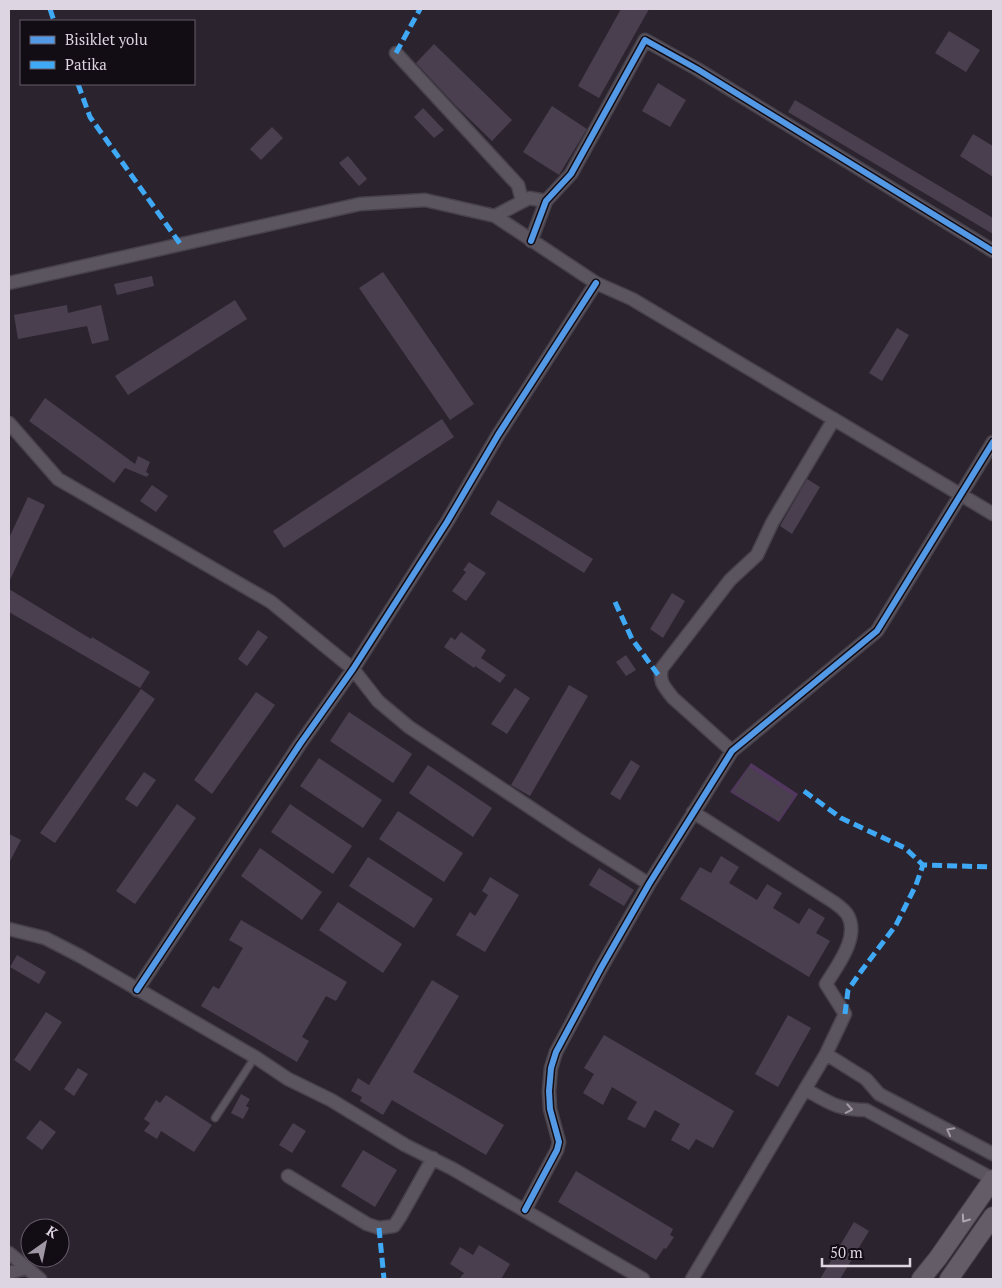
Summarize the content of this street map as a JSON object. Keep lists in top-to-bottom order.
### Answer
{
  "legend": ["Bisiklet yolu", "Patika"],
  "scale_bar": "50 m",
  "north": "top right"
}
